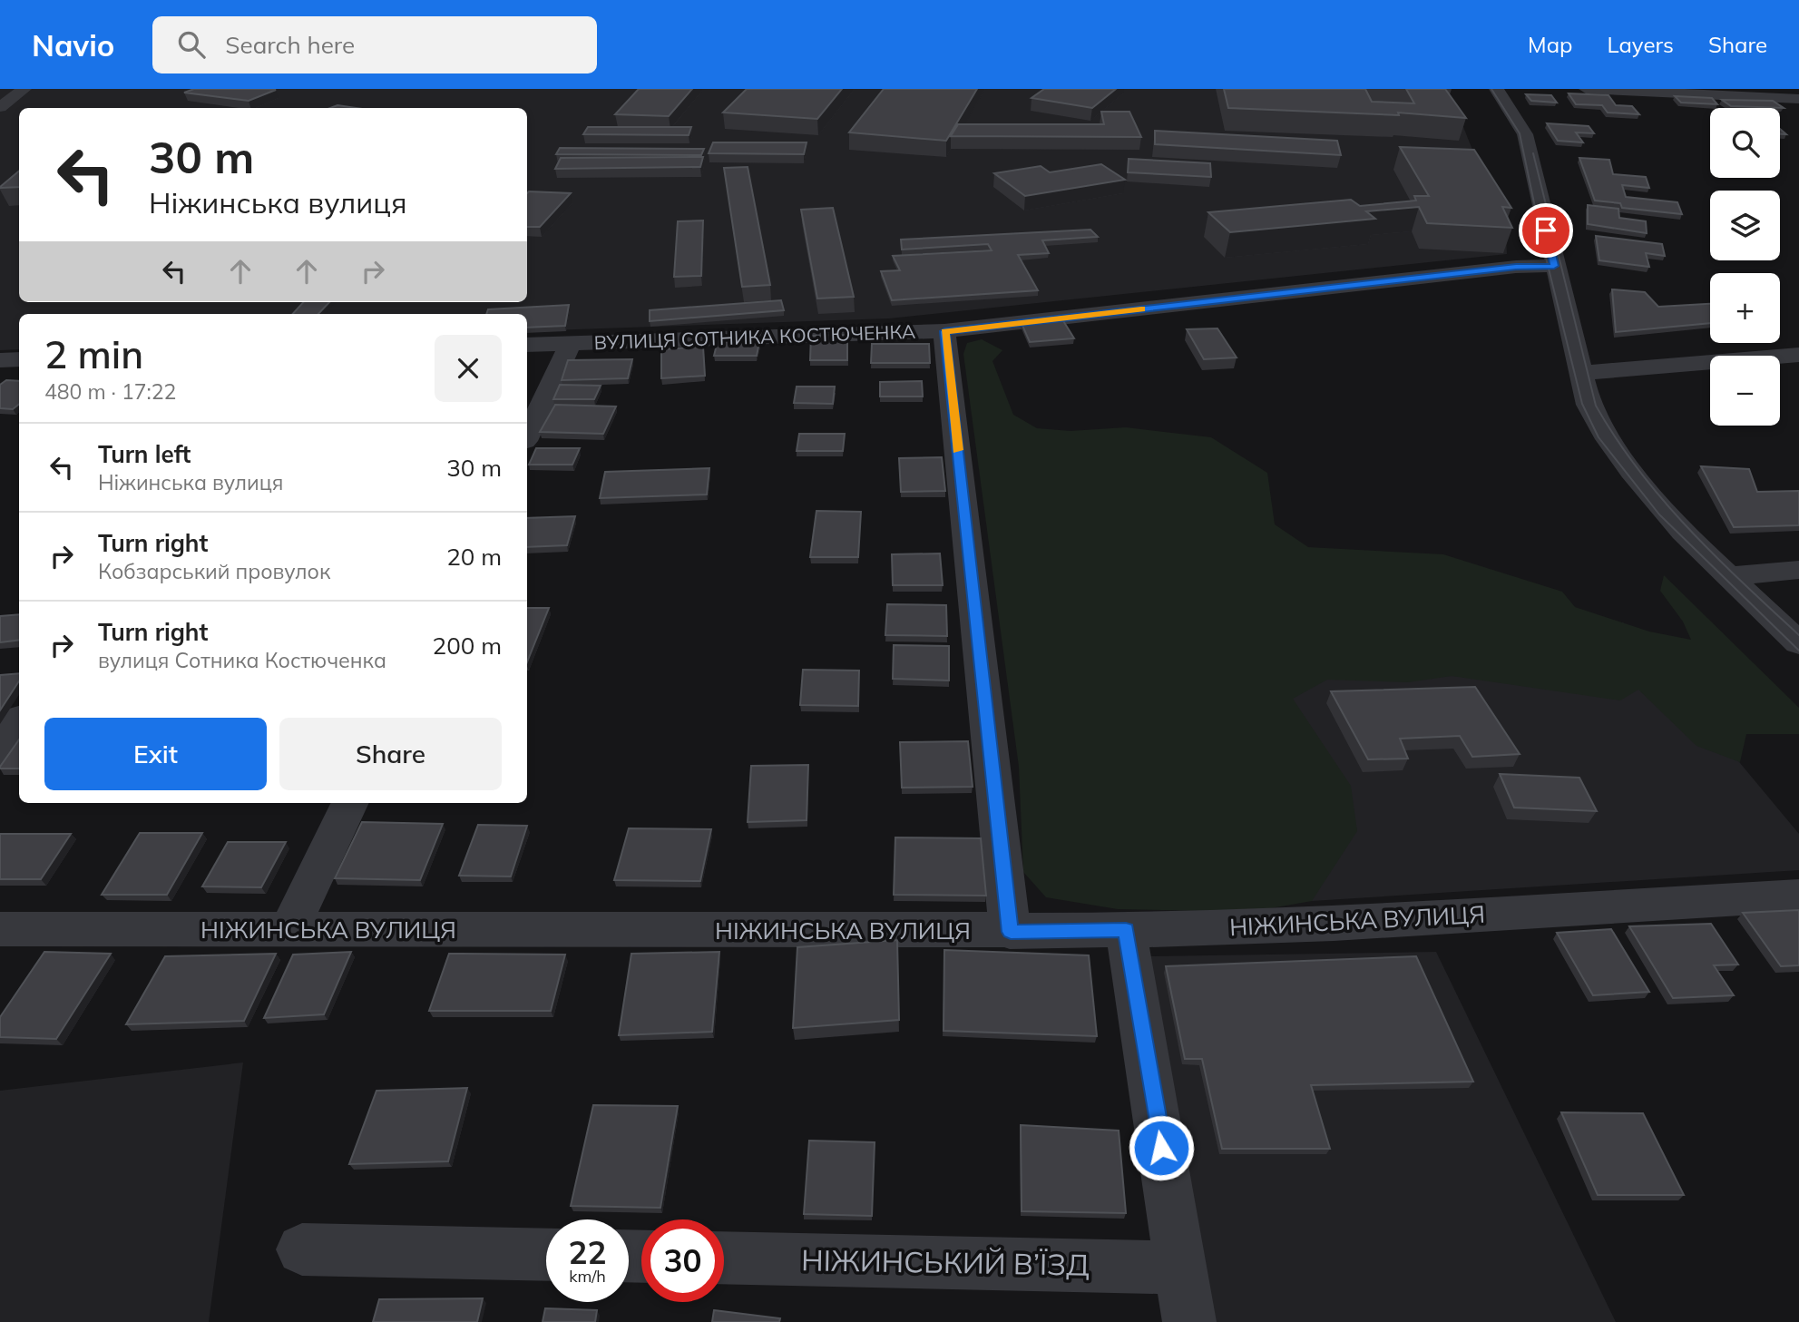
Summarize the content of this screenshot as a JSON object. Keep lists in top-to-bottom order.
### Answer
{
  "streets": {
    "street": ["ВУЛИЦЯ СОТНИКА КОСТЮЧЕНКА", "НІЖИНСЬКА ВУЛИЦЯ", "НІЖИНСЬКИЙ В’ЇЗД"]
  },
  "page": {
    "header": "Navio",
    "search": "Search here",
    "nav": ["Map", "Layers", "Share"],
    "map_buttons": ["+", "−"],
    "turn": ["30 m", "Ніжинська вулиця"],
    "heading": ["2 min", "480 m · 17:22"],
    "list": [
      {
        "name": "Turn left",
        "note": "Ніжинська вулиця",
        "value": "30 m"
      },
      {
        "name": "Turn right",
        "note": "Кобзарський провулок",
        "value": "20 m"
      },
      {
        "name": "Turn right",
        "note": "вулиця Сотника Костюченка",
        "value": "200 m"
      }
    ],
    "buttons": ["Exit", "Share"],
    "speed": "22 km/h",
    "limit": "30"
  }
}
